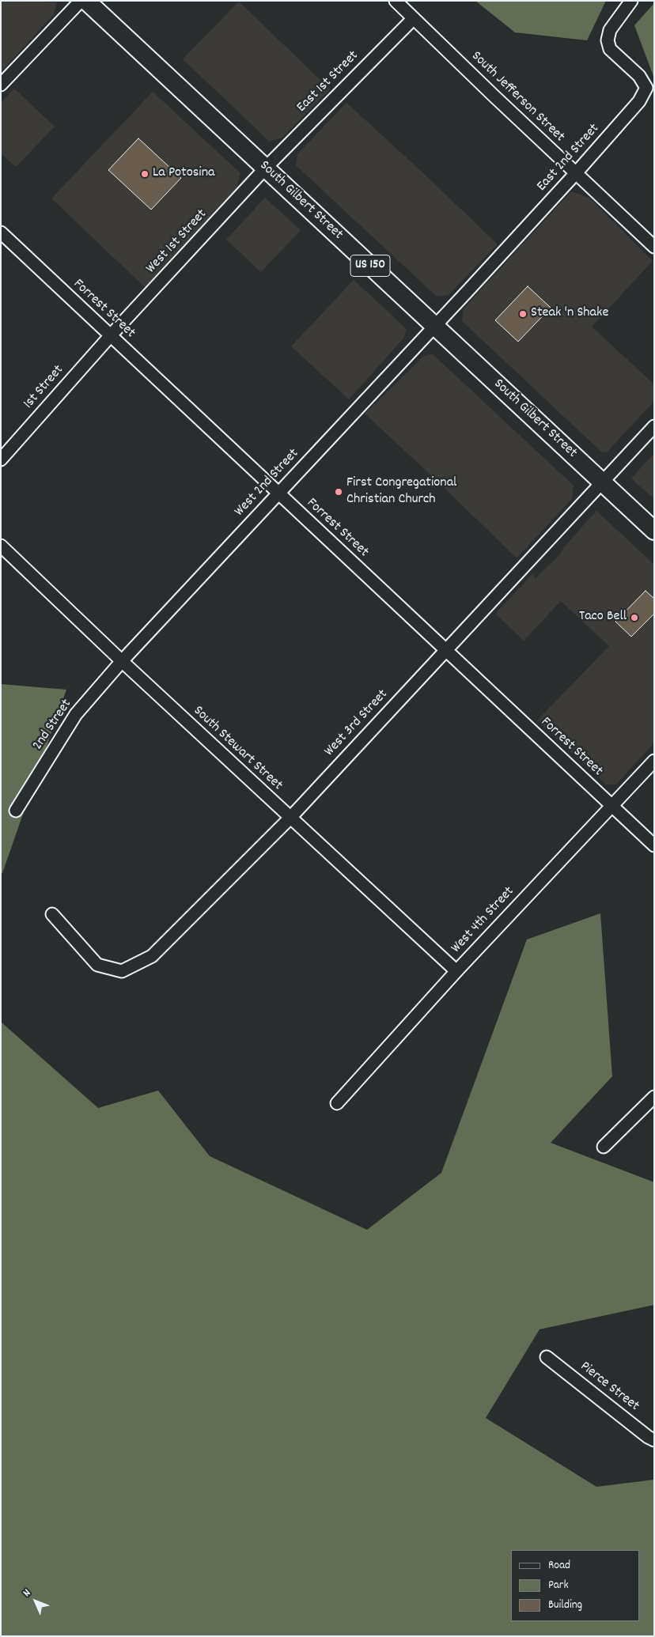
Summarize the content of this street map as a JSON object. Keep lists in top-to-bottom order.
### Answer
{
  "streets": {
    "main road": ["South Gilbert Street", "US 150"],
    "street": [
      "East 1st Street",
      "South Jefferson Street",
      "East 2nd Street",
      "West 1st Street",
      "Forrest Street",
      "1st Street",
      "West 2nd Street",
      "West 3rd Street",
      "2nd Street",
      "South Stewart Street",
      "West 4th Street",
      "Pierce Street"
    ]
  },
  "crossings": [
    ["East 1st Street", "South Jefferson Street"],
    ["East 1st Street", "South Gilbert Street"],
    ["East 1st Street", "West 1st Street"],
    ["South Jefferson Street", "East 2nd Street"],
    ["East 2nd Street", "South Gilbert Street"],
    ["East 2nd Street", "West 2nd Street"],
    ["South Gilbert Street", "West 1st Street"],
    ["South Gilbert Street", "West 2nd Street"],
    ["South Gilbert Street", "West 3rd Street"],
    ["West 1st Street", "Forrest Street"],
    ["West 1st Street", "1st Street"],
    ["Forrest Street", "1st Street"],
    ["Forrest Street", "West 2nd Street"],
    ["Forrest Street", "West 3rd Street"],
    ["Forrest Street", "West 4th Street"],
    ["West 2nd Street", "2nd Street"],
    ["West 2nd Street", "South Stewart Street"],
    ["West 3rd Street", "South Stewart Street"],
    ["2nd Street", "South Stewart Street"],
    ["South Stewart Street", "West 4th Street"]
  ],
  "places": [
    "La Potosina",
    "Steak 'n Shake",
    "First Congregational Christian Church",
    "Taco Bell"
  ],
  "legend": ["Road", "Park", "Building"],
  "north": "top left"
}
